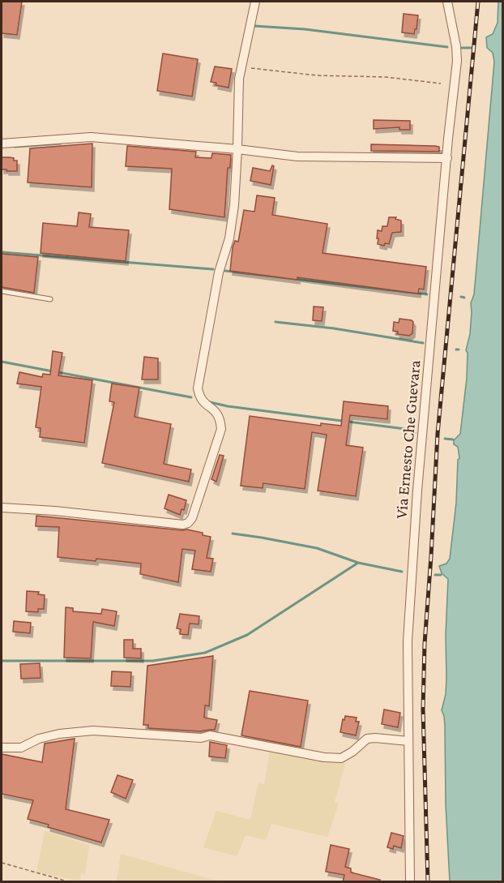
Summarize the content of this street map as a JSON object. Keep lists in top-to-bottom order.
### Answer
{
  "streets": {
    "street": ["Via Ernesto Che Guevara"]
  }
}
